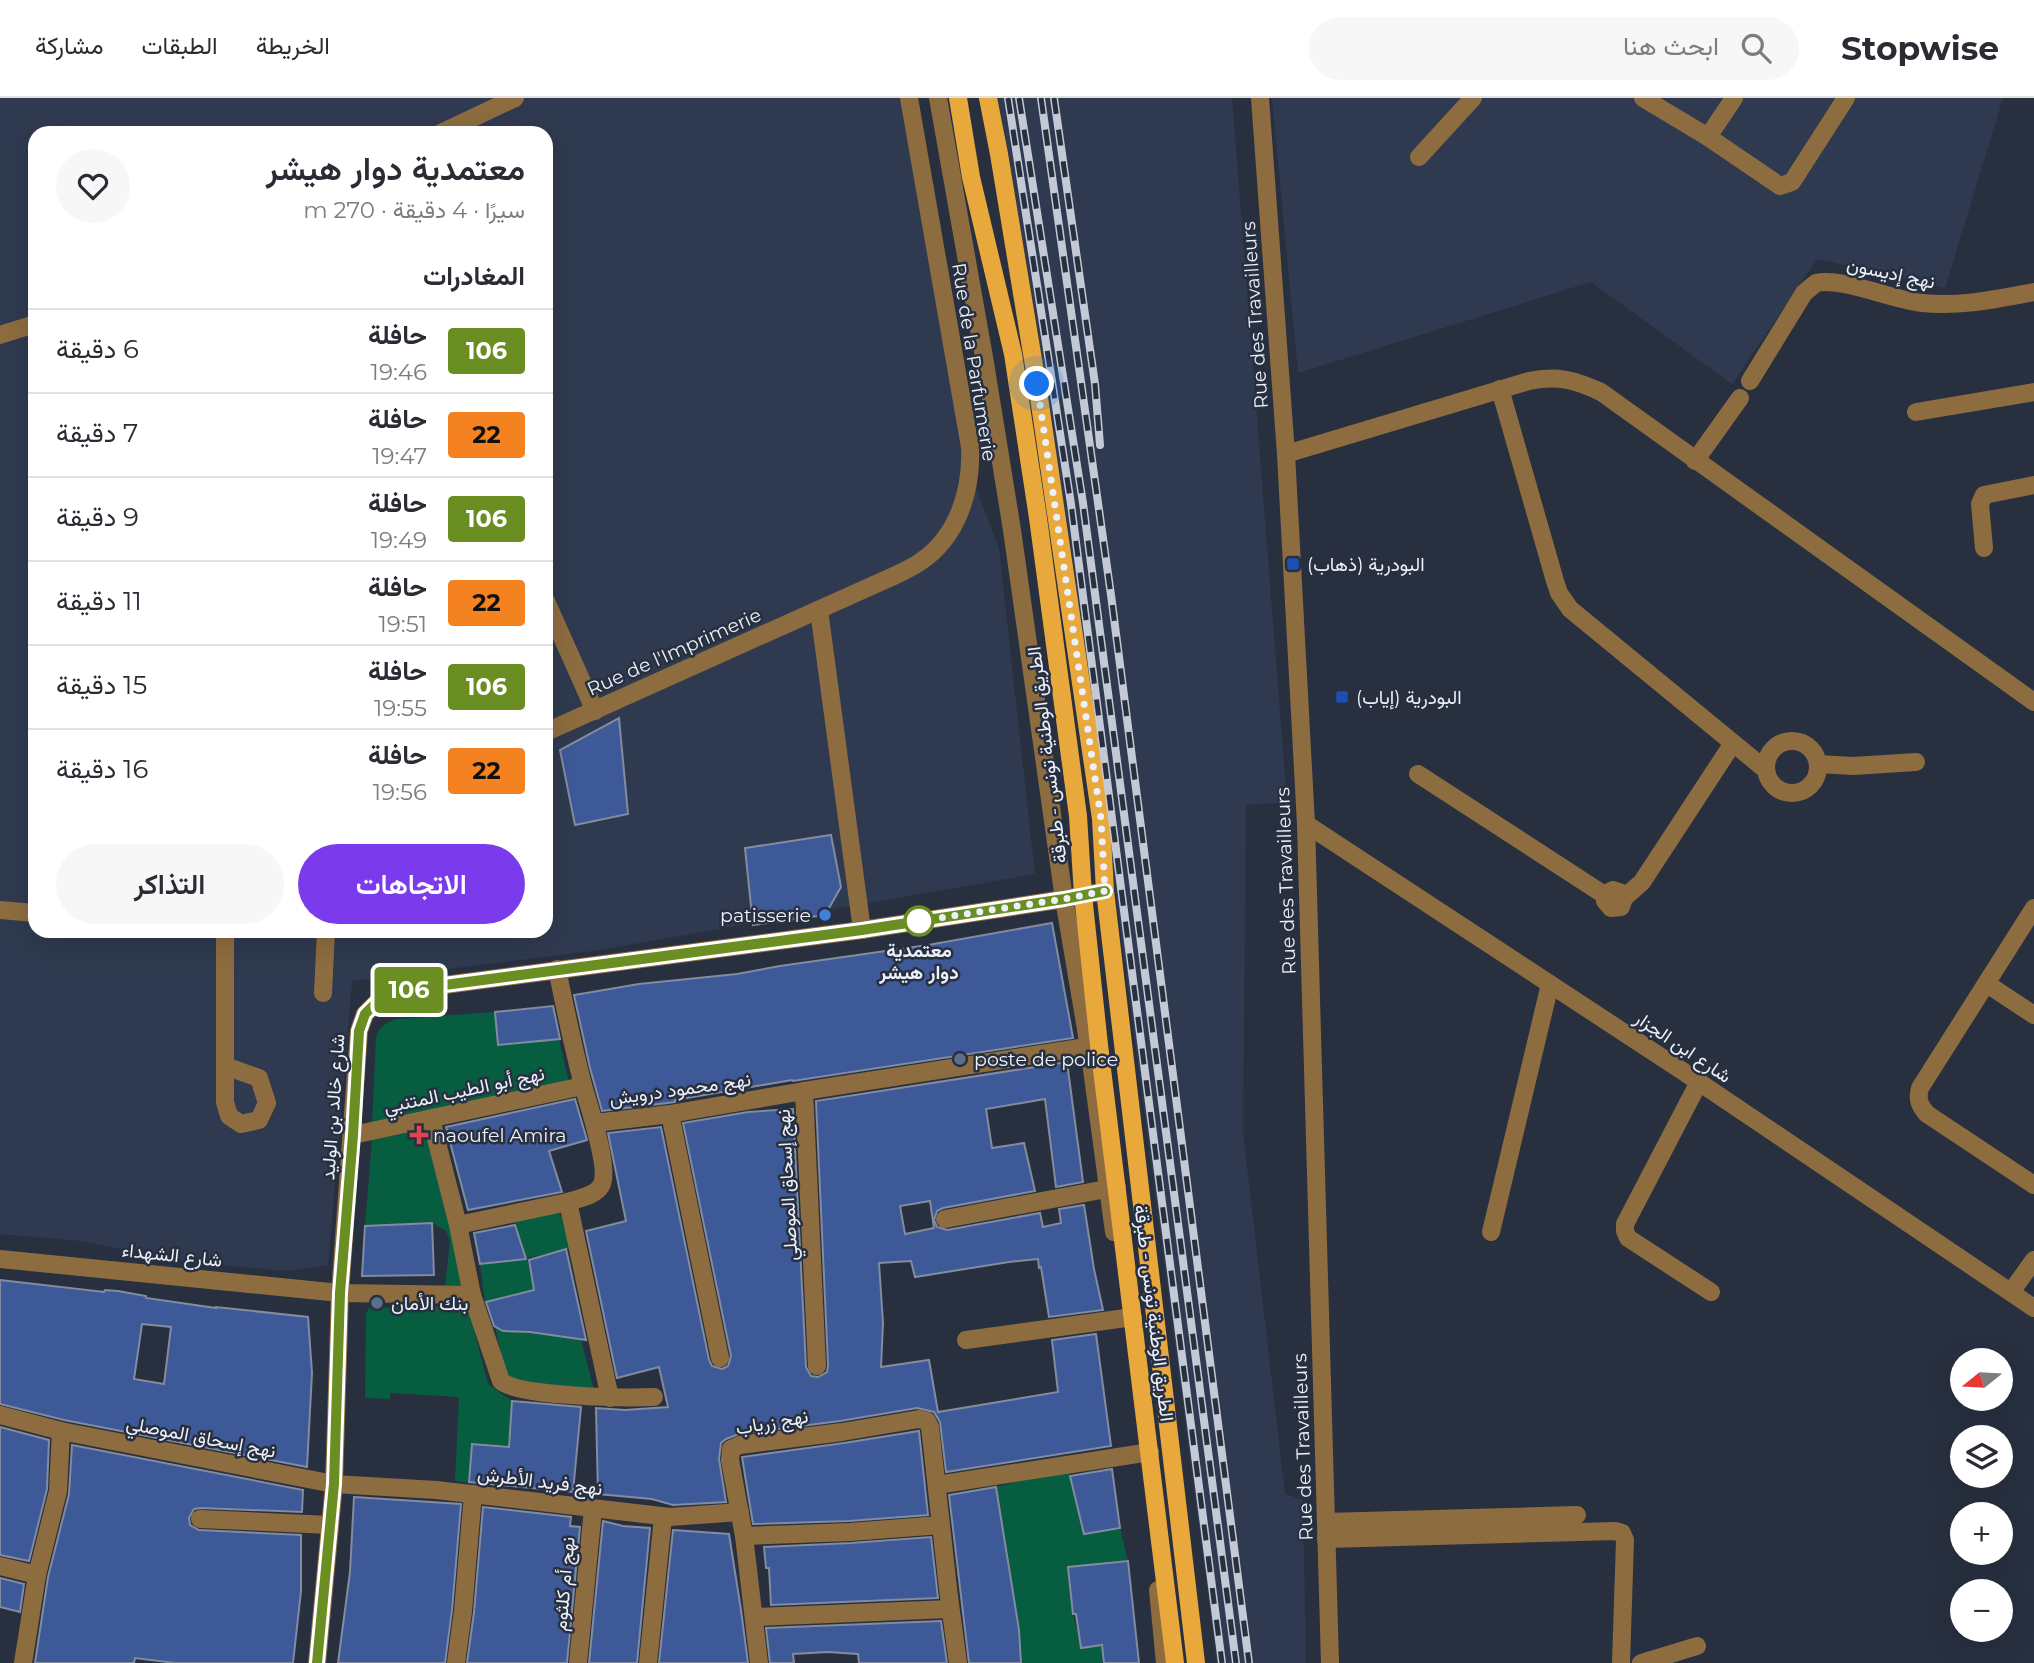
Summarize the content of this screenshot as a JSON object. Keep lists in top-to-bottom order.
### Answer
{
  "streets": {
    "main road": ["الطريق الوطنية تونس - طبرقة"],
    "street": [
      "نهج إديسون",
      "Rue des Travailleurs",
      "Rue de la Parfumerie",
      "Rue de l'Imprimerie",
      "شارع ابن الجزار",
      "نهج محمود درويش",
      "نهج أبو الطيب المتنبي",
      "شارع خالد بن الوليد",
      "نهج إسحاق الموصلي",
      "شارع الشهداء",
      "نهج زرياب",
      "نهج فريد الأطرش",
      "نهج أم كلثوم"
    ]
  },
  "crossings": [
    ["Rue des Travailleurs", "شارع ابن الجزار"],
    ["Rue de la Parfumerie", "Rue de l'Imprimerie"],
    ["الطريق الوطنية تونس - طبرقة", "شارع خالد بن الوليد"],
    ["الطريق الوطنية تونس - طبرقة", "نهج إسحاق الموصلي"],
    ["نهج محمود درويش", "نهج أبو الطيب المتنبي"],
    ["نهج محمود درويش", "شارع خالد بن الوليد"],
    ["نهج محمود درويش", "نهج إسحاق الموصلي"],
    ["نهج أبو الطيب المتنبي", "شارع خالد بن الوليد"],
    ["شارع خالد بن الوليد", "نهج إسحاق الموصلي"],
    ["شارع خالد بن الوليد", "شارع الشهداء"],
    ["شارع خالد بن الوليد", "نهج فريد الأطرش"],
    ["نهج إسحاق الموصلي", "نهج فريد الأطرش"],
    ["نهج زرياب", "نهج فريد الأطرش"],
    ["نهج فريد الأطرش", "نهج أم كلثوم"]
  ],
  "places": {
    "transit": ["البودرية (ذهاب)", "البودرية (إياب)"],
    "other": [
      "patisserie",
      "معتمدية دوار هيشر",
      "poste de police",
      "بنك الأمان"
    ],
    "health": ["naoufel Amira"]
  },
  "lines": ["bus line 106"],
  "north": "left",
  "page": {
    "header": "Stopwise",
    "search": "ابحث هنا",
    "nav": ["الخريطة", "الطبقات", "مشاركة"],
    "on_map": "106",
    "heading": [
      ["معتمدية دوار هيشر", "سيرًا · 4 دقيقة · 270 m"],
      "المغادرات"
    ],
    "list": [
      {
        "mark": "106",
        "name": "حافلة",
        "note": "19:46",
        "value": "6 دقيقة"
      },
      {
        "mark": "22",
        "name": "حافلة",
        "note": "19:47",
        "value": "7 دقيقة"
      },
      {
        "mark": "106",
        "name": "حافلة",
        "note": "19:49",
        "value": "9 دقيقة"
      },
      {
        "mark": "22",
        "name": "حافلة",
        "note": "19:51",
        "value": "11 دقيقة"
      },
      {
        "mark": "106",
        "name": "حافلة",
        "note": "19:55",
        "value": "15 دقيقة"
      },
      {
        "mark": "22",
        "name": "حافلة",
        "note": "19:56",
        "value": "16 دقيقة"
      }
    ],
    "buttons": ["الاتجاهات", "التذاكر"],
    "map_buttons": ["+", "−"]
  }
}
